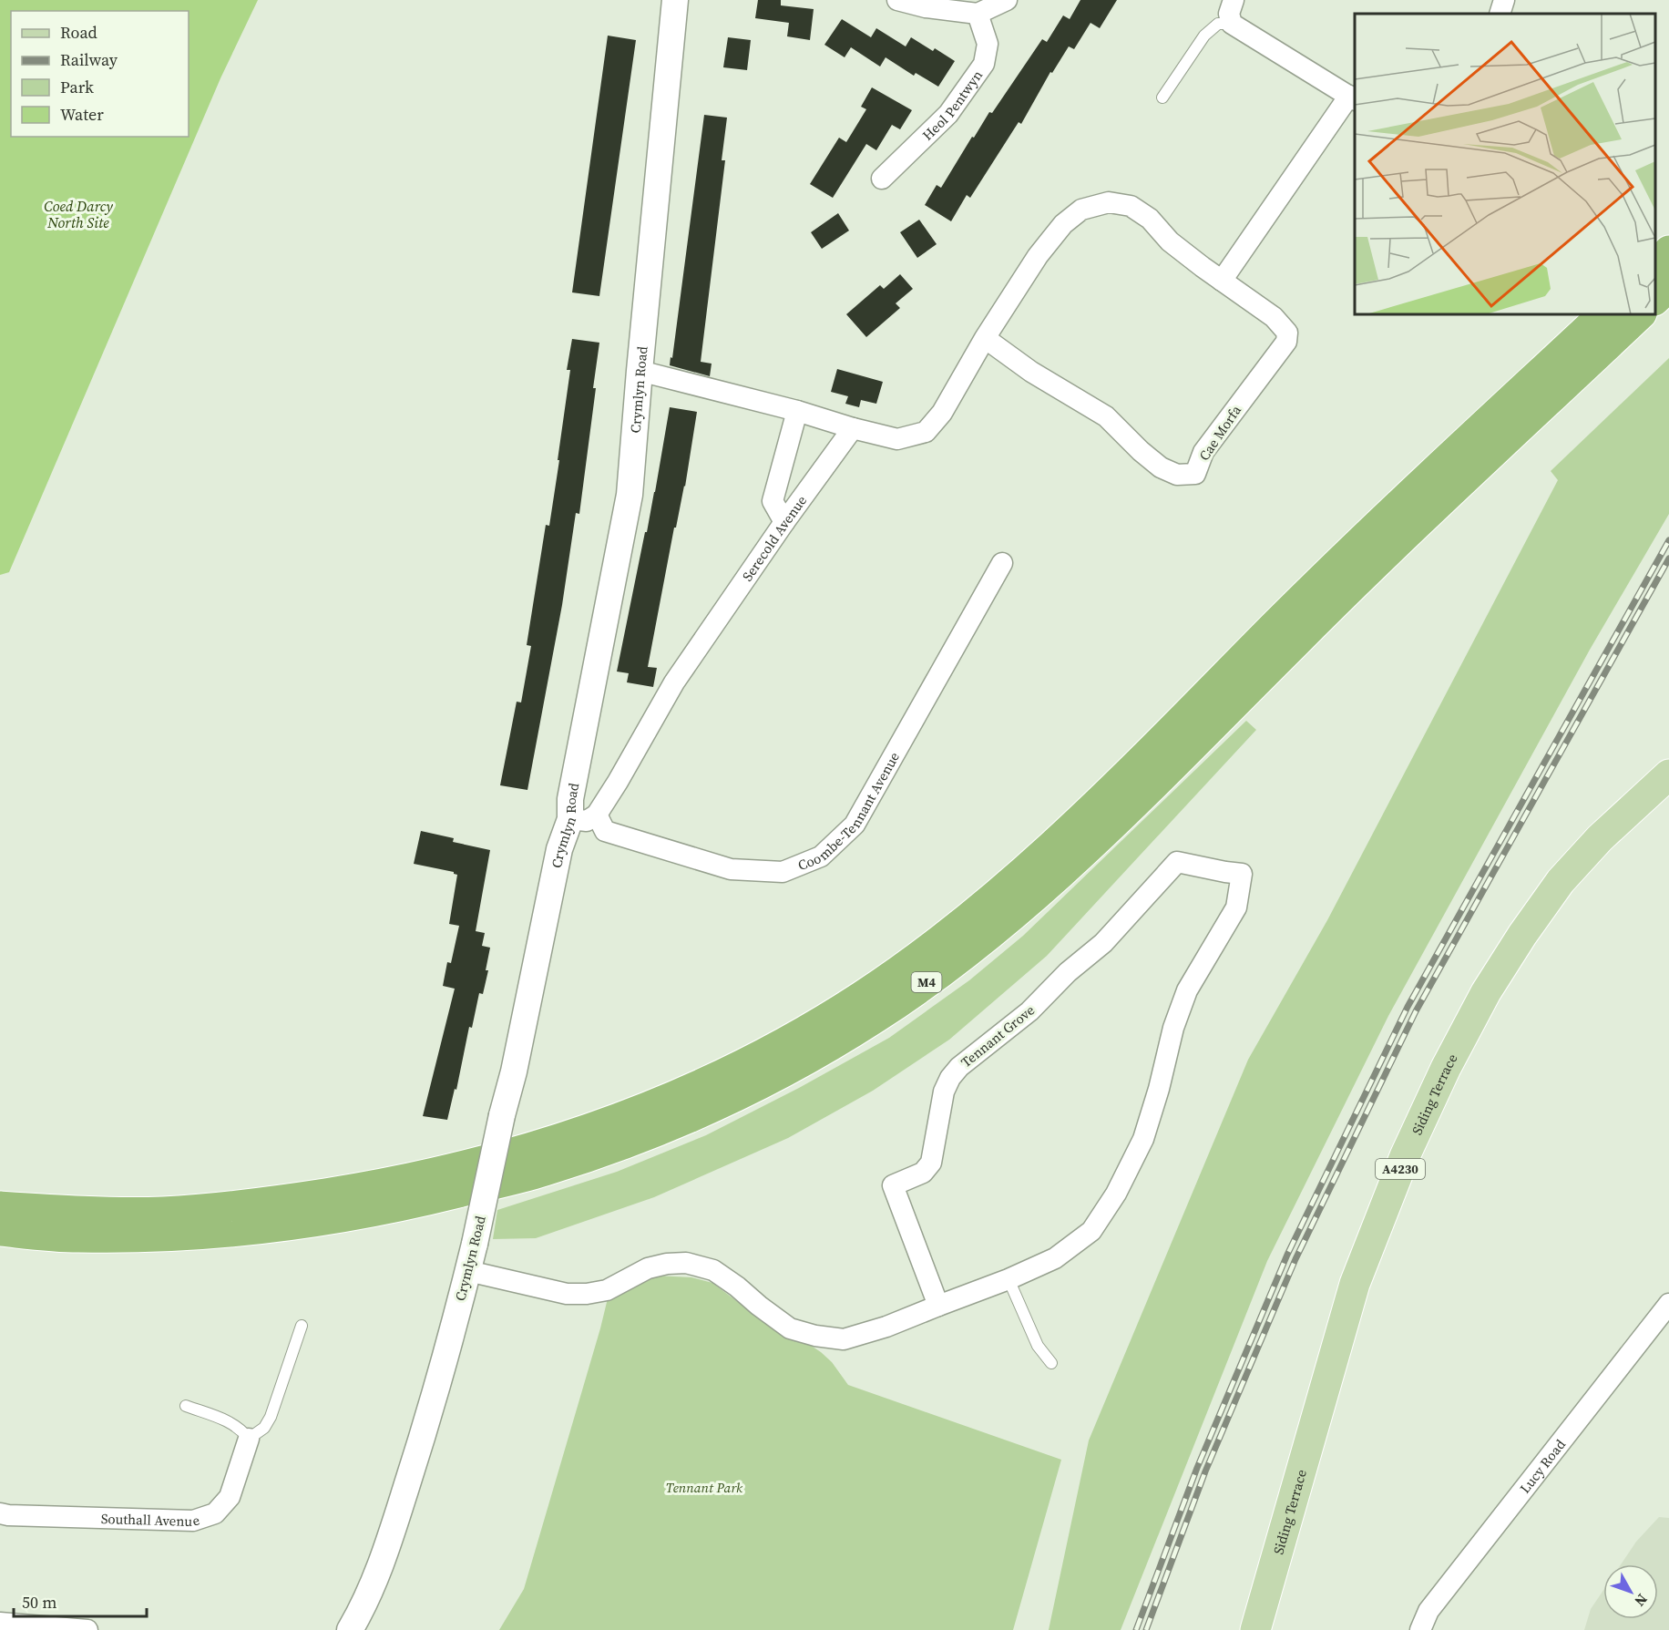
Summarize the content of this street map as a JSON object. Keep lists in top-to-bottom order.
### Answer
{
  "streets": {
    "highway": ["M4"],
    "main road": ["Siding Terrace", "A4230"],
    "street": [
      "Heol Pentwyn",
      "Crymlyn Road",
      "Cae Morfa",
      "Serecold Avenue",
      "Coombe-Tennant Avenue",
      "Tennant Grove",
      "Lucy Road",
      "Southall Avenue"
    ]
  },
  "crossings": [
    ["Cae Morfa", "Serecold Avenue"],
    ["Serecold Avenue", "Coombe-Tennant Avenue"]
  ],
  "water": ["Coed Darcy North Site"],
  "parks": ["Tennant Park"],
  "legend": [
    "Road",
    "Railway",
    "Park",
    "Water"
  ],
  "scale_bar": "50 m",
  "north": "bottom right"
}
